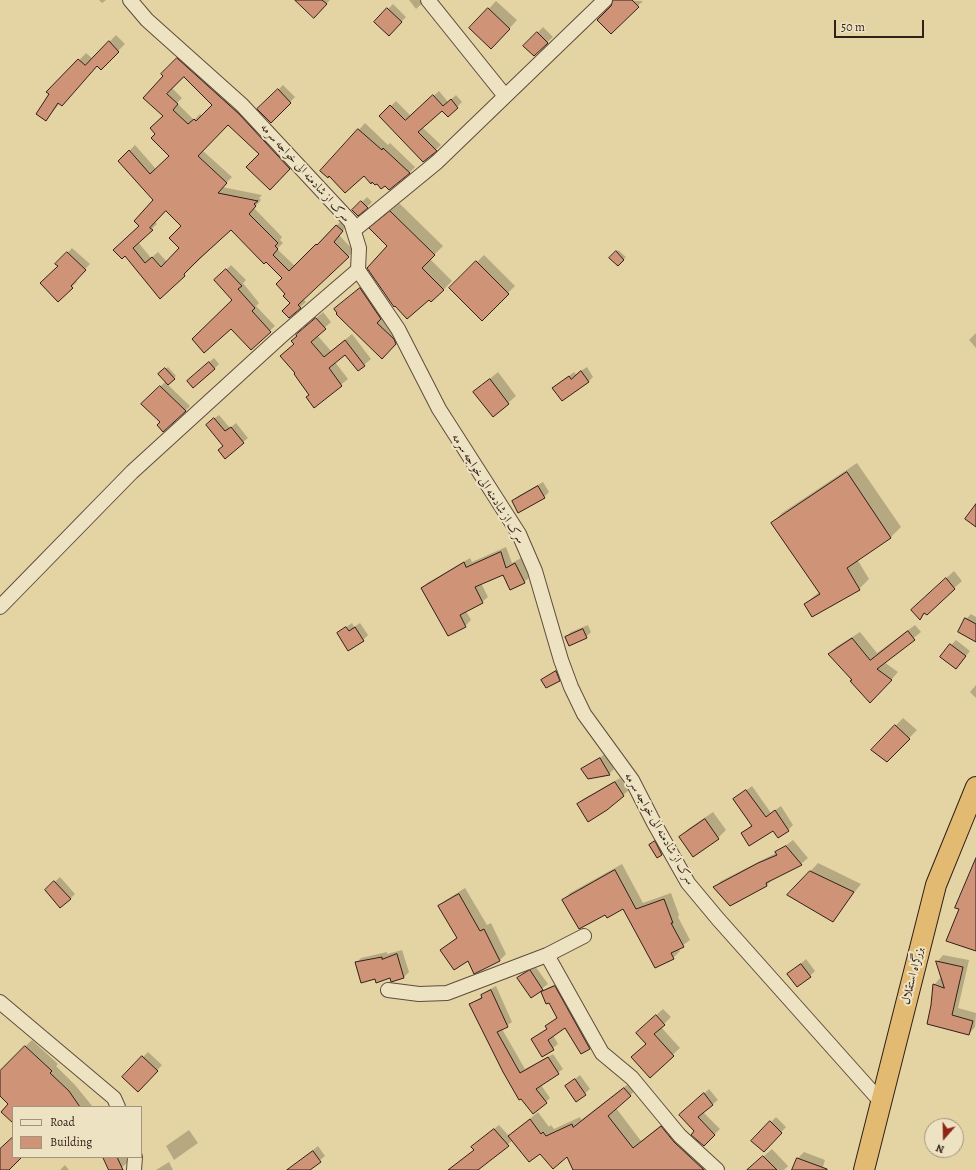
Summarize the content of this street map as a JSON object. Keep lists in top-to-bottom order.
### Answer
{
  "streets": {
    "highway": ["بزرگراه استقلال"],
    "street": ["سرک از شادمنه الی خواجه سرمه"]
  },
  "crossings": [
    ["سرک از شادمنه الی خواجه سرمه", "بزرگراه استقلال"]
  ],
  "legend": ["Road", "Building"],
  "scale_bar": "50 m",
  "north": "bottom"
}
